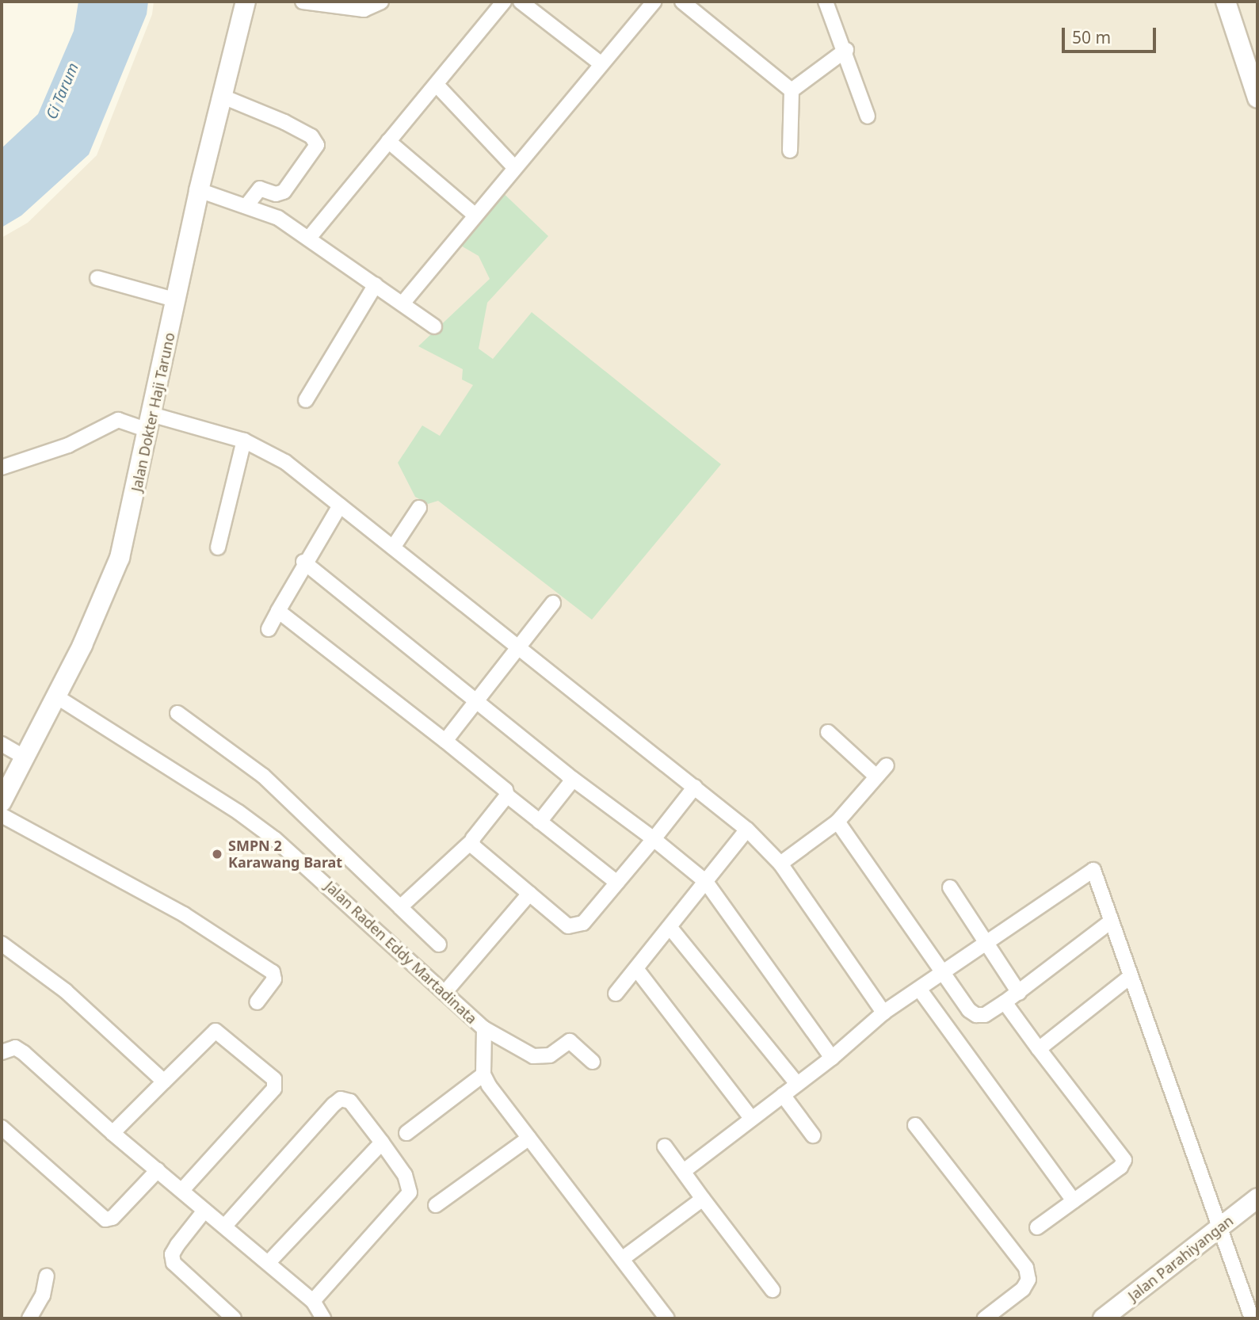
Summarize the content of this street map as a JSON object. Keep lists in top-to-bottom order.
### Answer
{
  "streets": {
    "street": ["Jalan Dokter Haji Taruno", "Jalan Raden Eddy Martadinata", "Jalan Parahiyangan"]
  },
  "crossings": [
    ["Jalan Dokter Haji Taruno", "Jalan Raden Eddy Martadinata"]
  ],
  "water": ["Ci Tarum"],
  "places": ["SMPN 2 Karawang Barat"],
  "scale_bar": "50 m"
}
